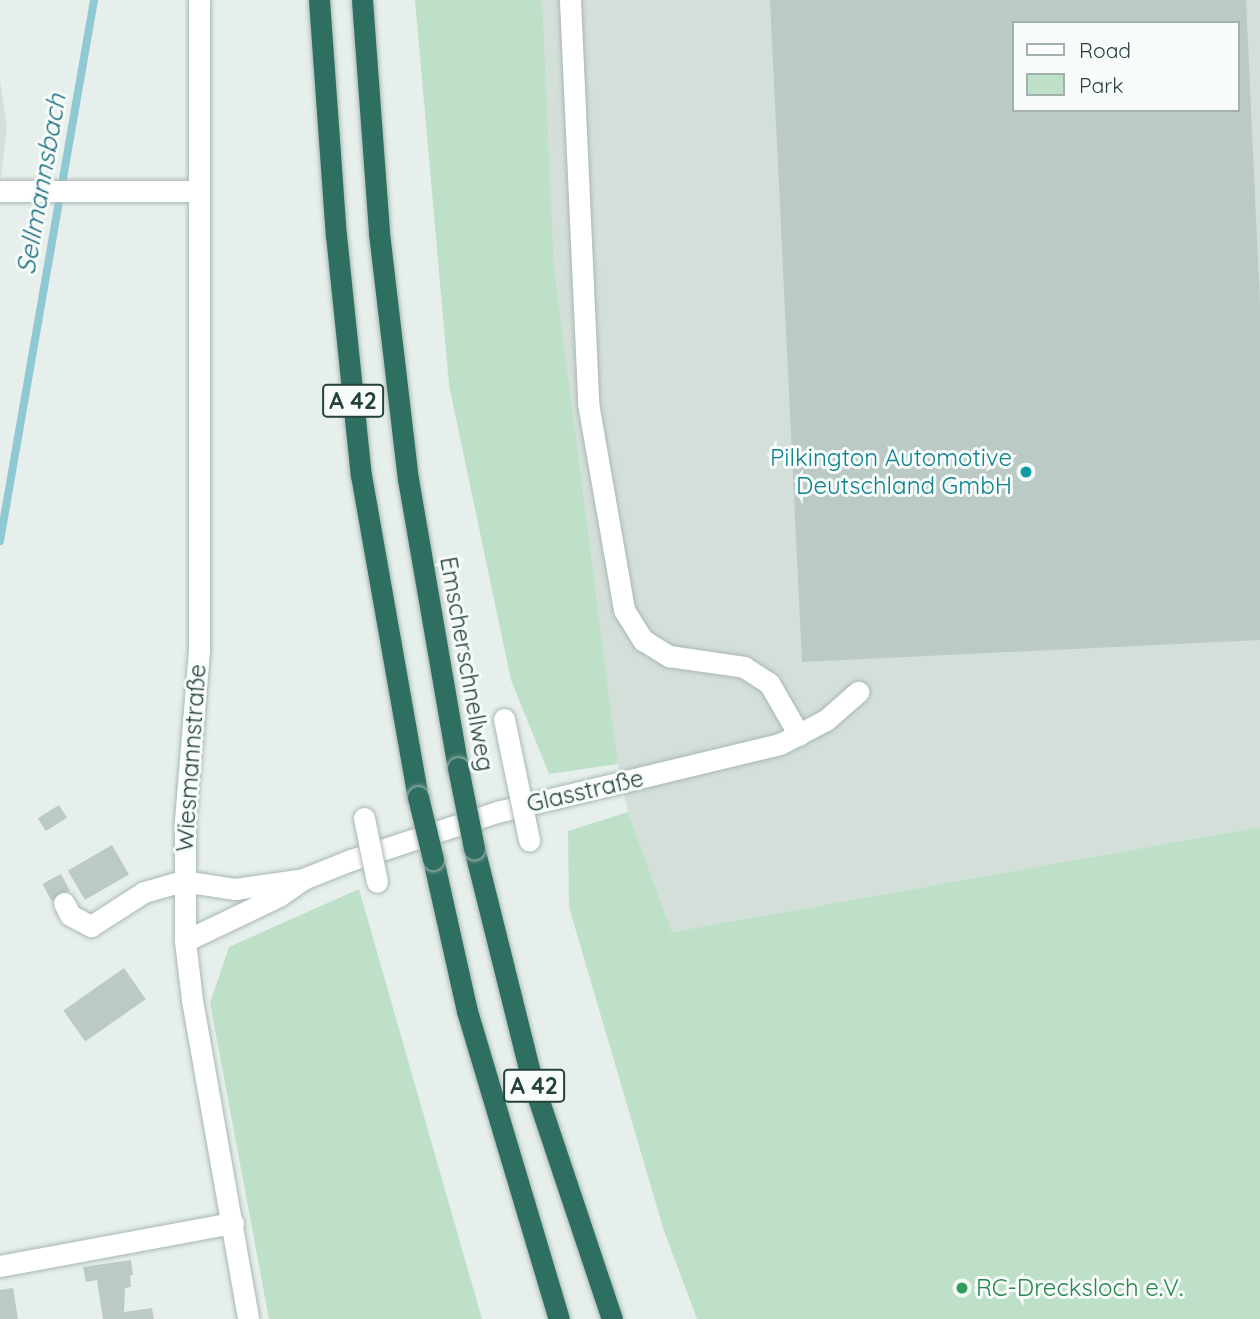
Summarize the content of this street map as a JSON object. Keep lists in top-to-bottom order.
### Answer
{
  "streets": {
    "highway": ["A 42", "Emscherschnellweg"],
    "street": ["Wiesmannstraße", "Glasstraße"]
  },
  "crossings": [
    ["Wiesmannstraße", "Glasstraße"]
  ],
  "water": ["Sellmannsbach"],
  "places": ["Pilkington Automotive Deutschland GmbH", "RC-Drecksloch e.V."],
  "legend": ["Road", "Park"]
}
